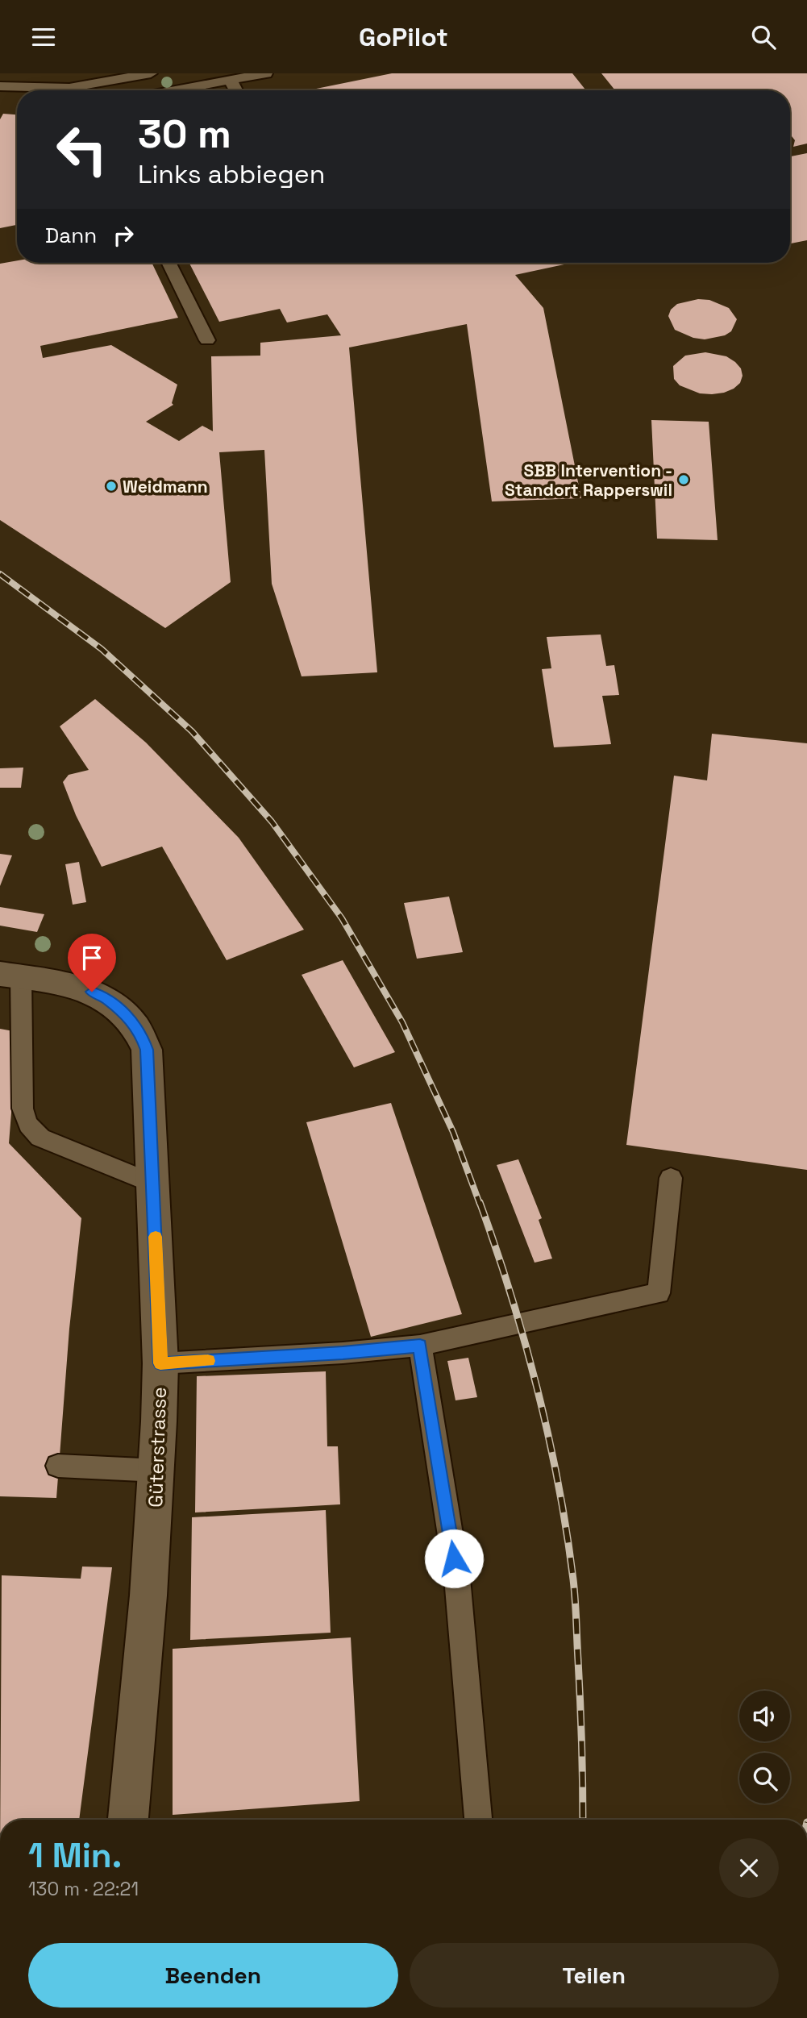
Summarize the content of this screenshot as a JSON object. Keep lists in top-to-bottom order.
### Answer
{
  "streets": {
    "street": ["Güterstrasse"]
  },
  "places": ["SBB Intervention - Standort Rapperswil", "Weidmann"],
  "page": {
    "header": "GoPilot",
    "turn": ["30 m", "Links abbiegen"],
    "then": "Dann",
    "heading": ["1 Min.", "130 m · 22:21"],
    "buttons": ["Beenden", "Teilen"]
  }
}
